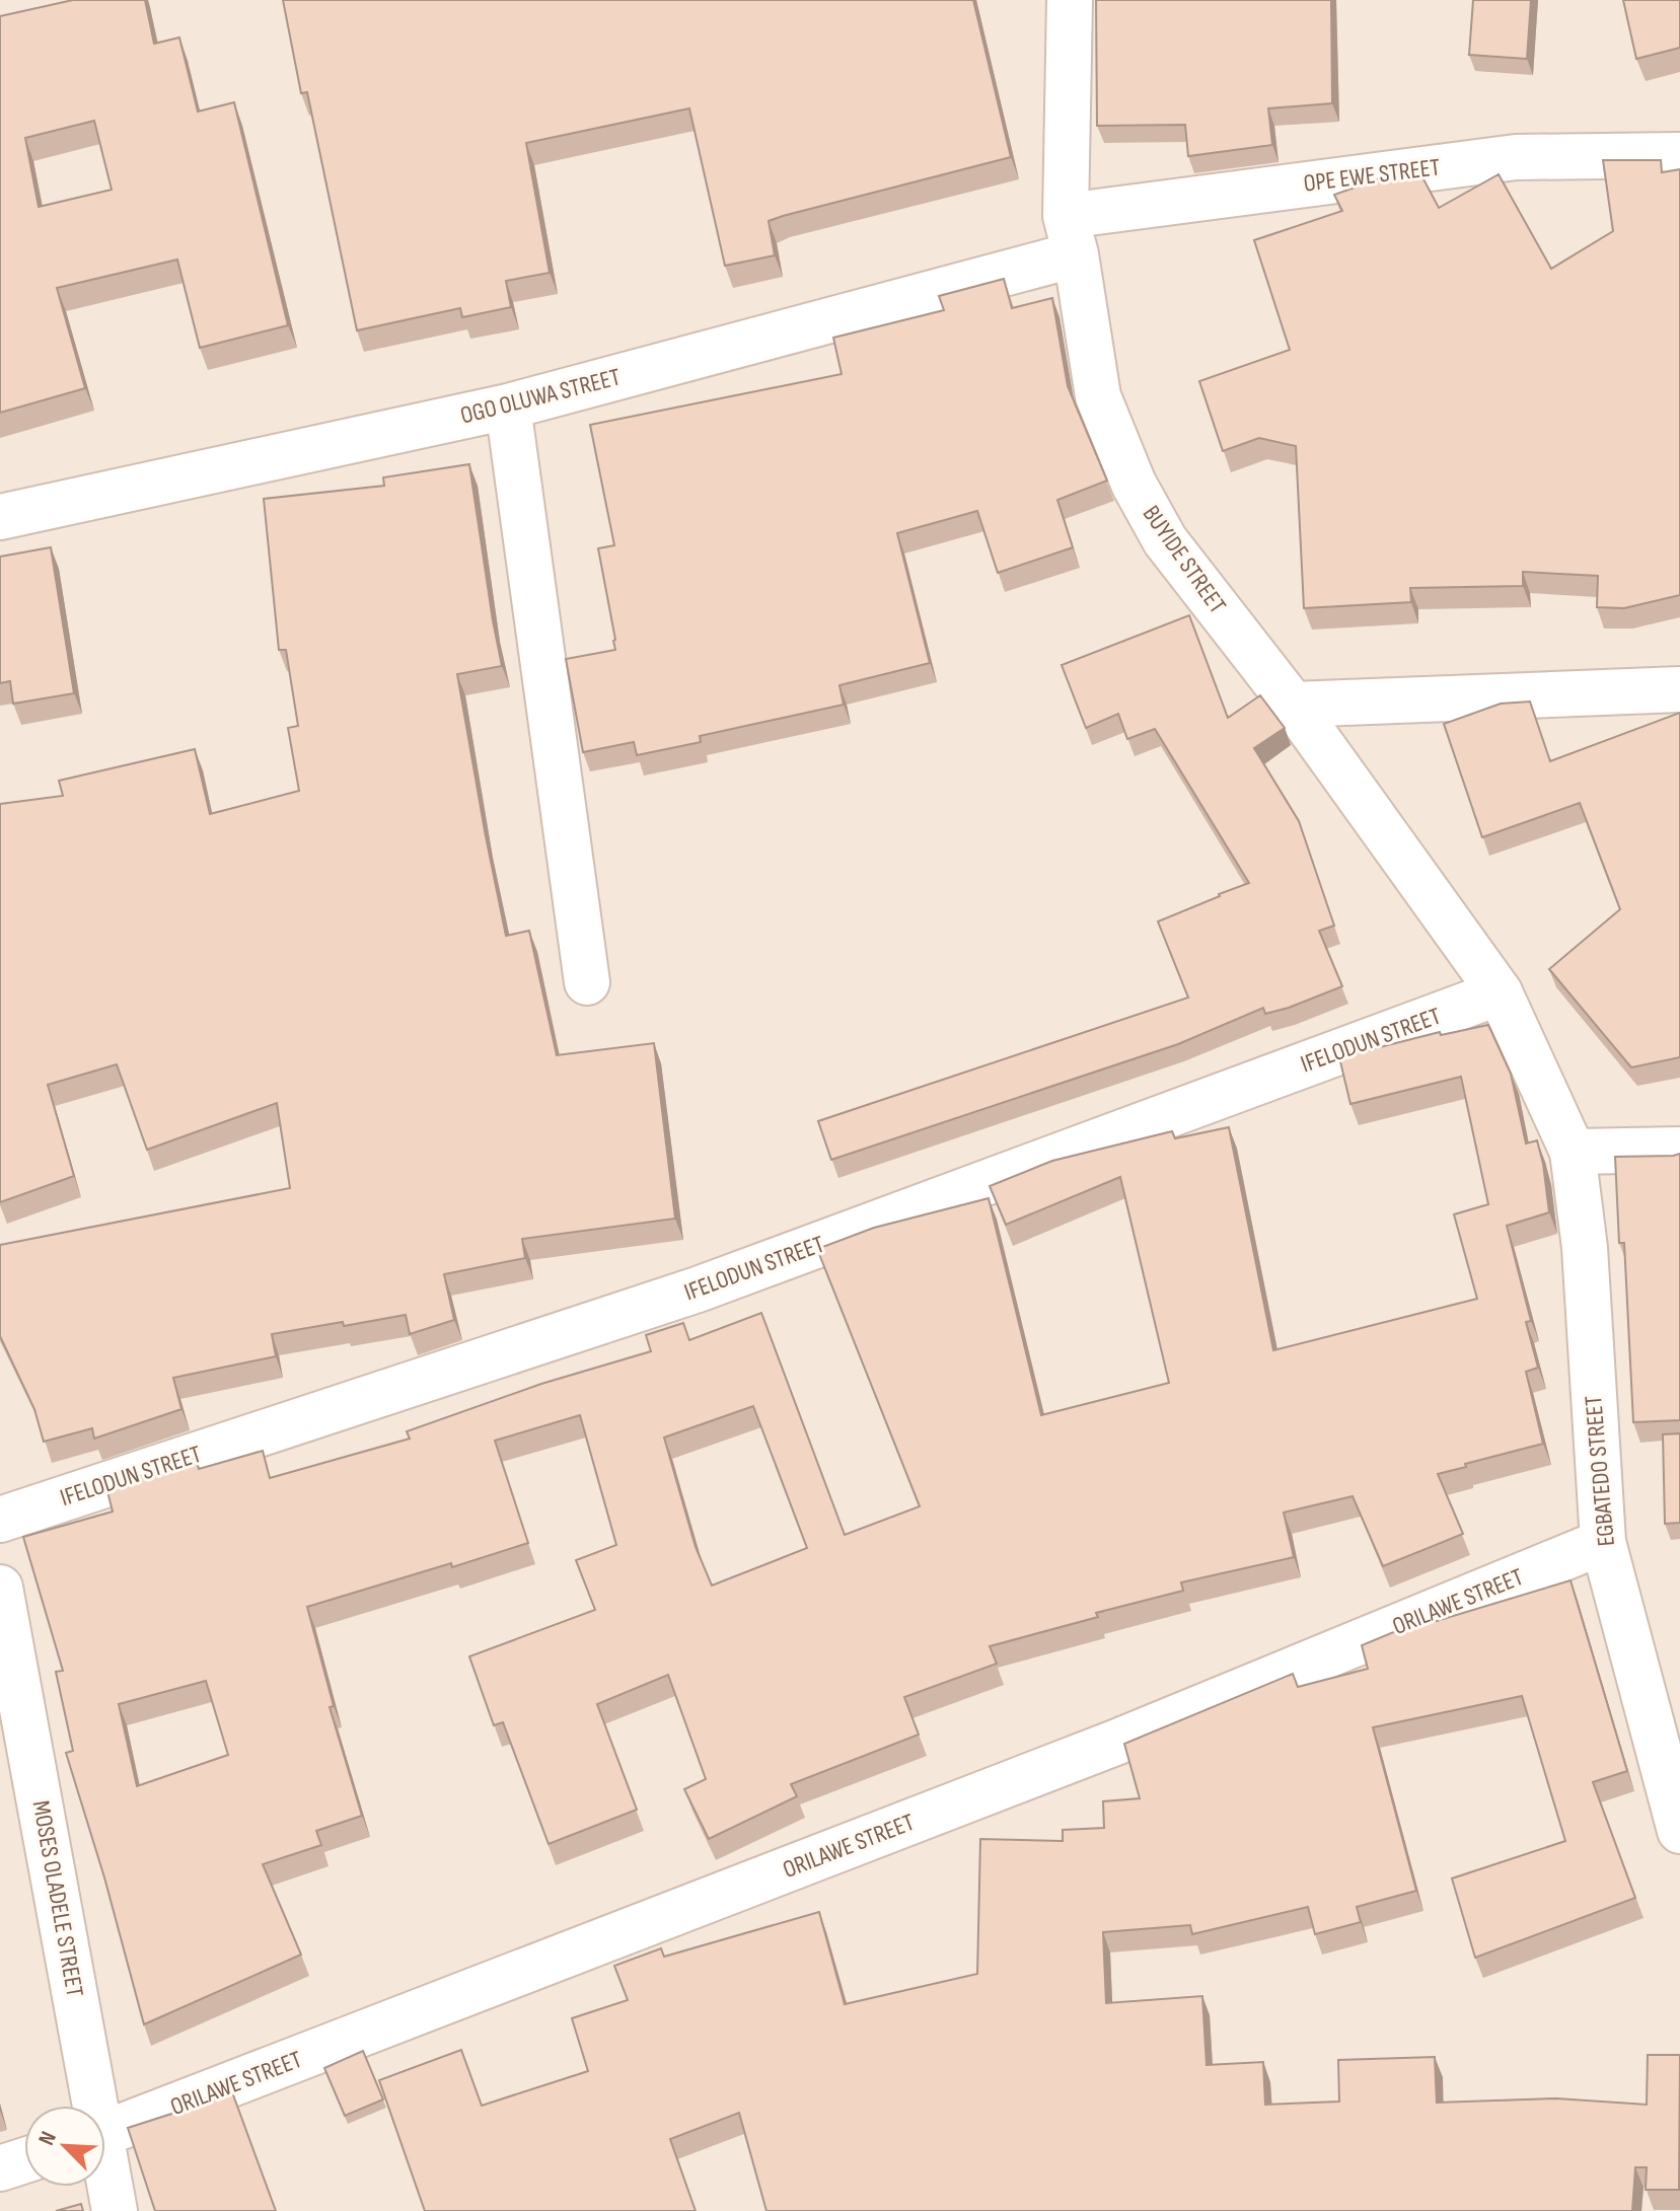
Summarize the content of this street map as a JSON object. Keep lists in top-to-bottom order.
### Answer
{
  "streets": {
    "street": [
      "OPE EWE STREET",
      "OGO OLUWA STREET",
      "BUYIDE STREET",
      "IFELODUN STREET",
      "EGBATEDO STREET",
      "ORILAWE STREET",
      "MOSES OLADELE STREET"
    ]
  },
  "crossings": [
    ["OPE EWE STREET", "OGO OLUWA STREET"],
    ["OPE EWE STREET", "BUYIDE STREET"],
    ["OGO OLUWA STREET", "BUYIDE STREET"],
    ["BUYIDE STREET", "IFELODUN STREET"],
    ["BUYIDE STREET", "EGBATEDO STREET"],
    ["IFELODUN STREET", "EGBATEDO STREET"],
    ["EGBATEDO STREET", "ORILAWE STREET"]
  ],
  "north": "top left"
}
